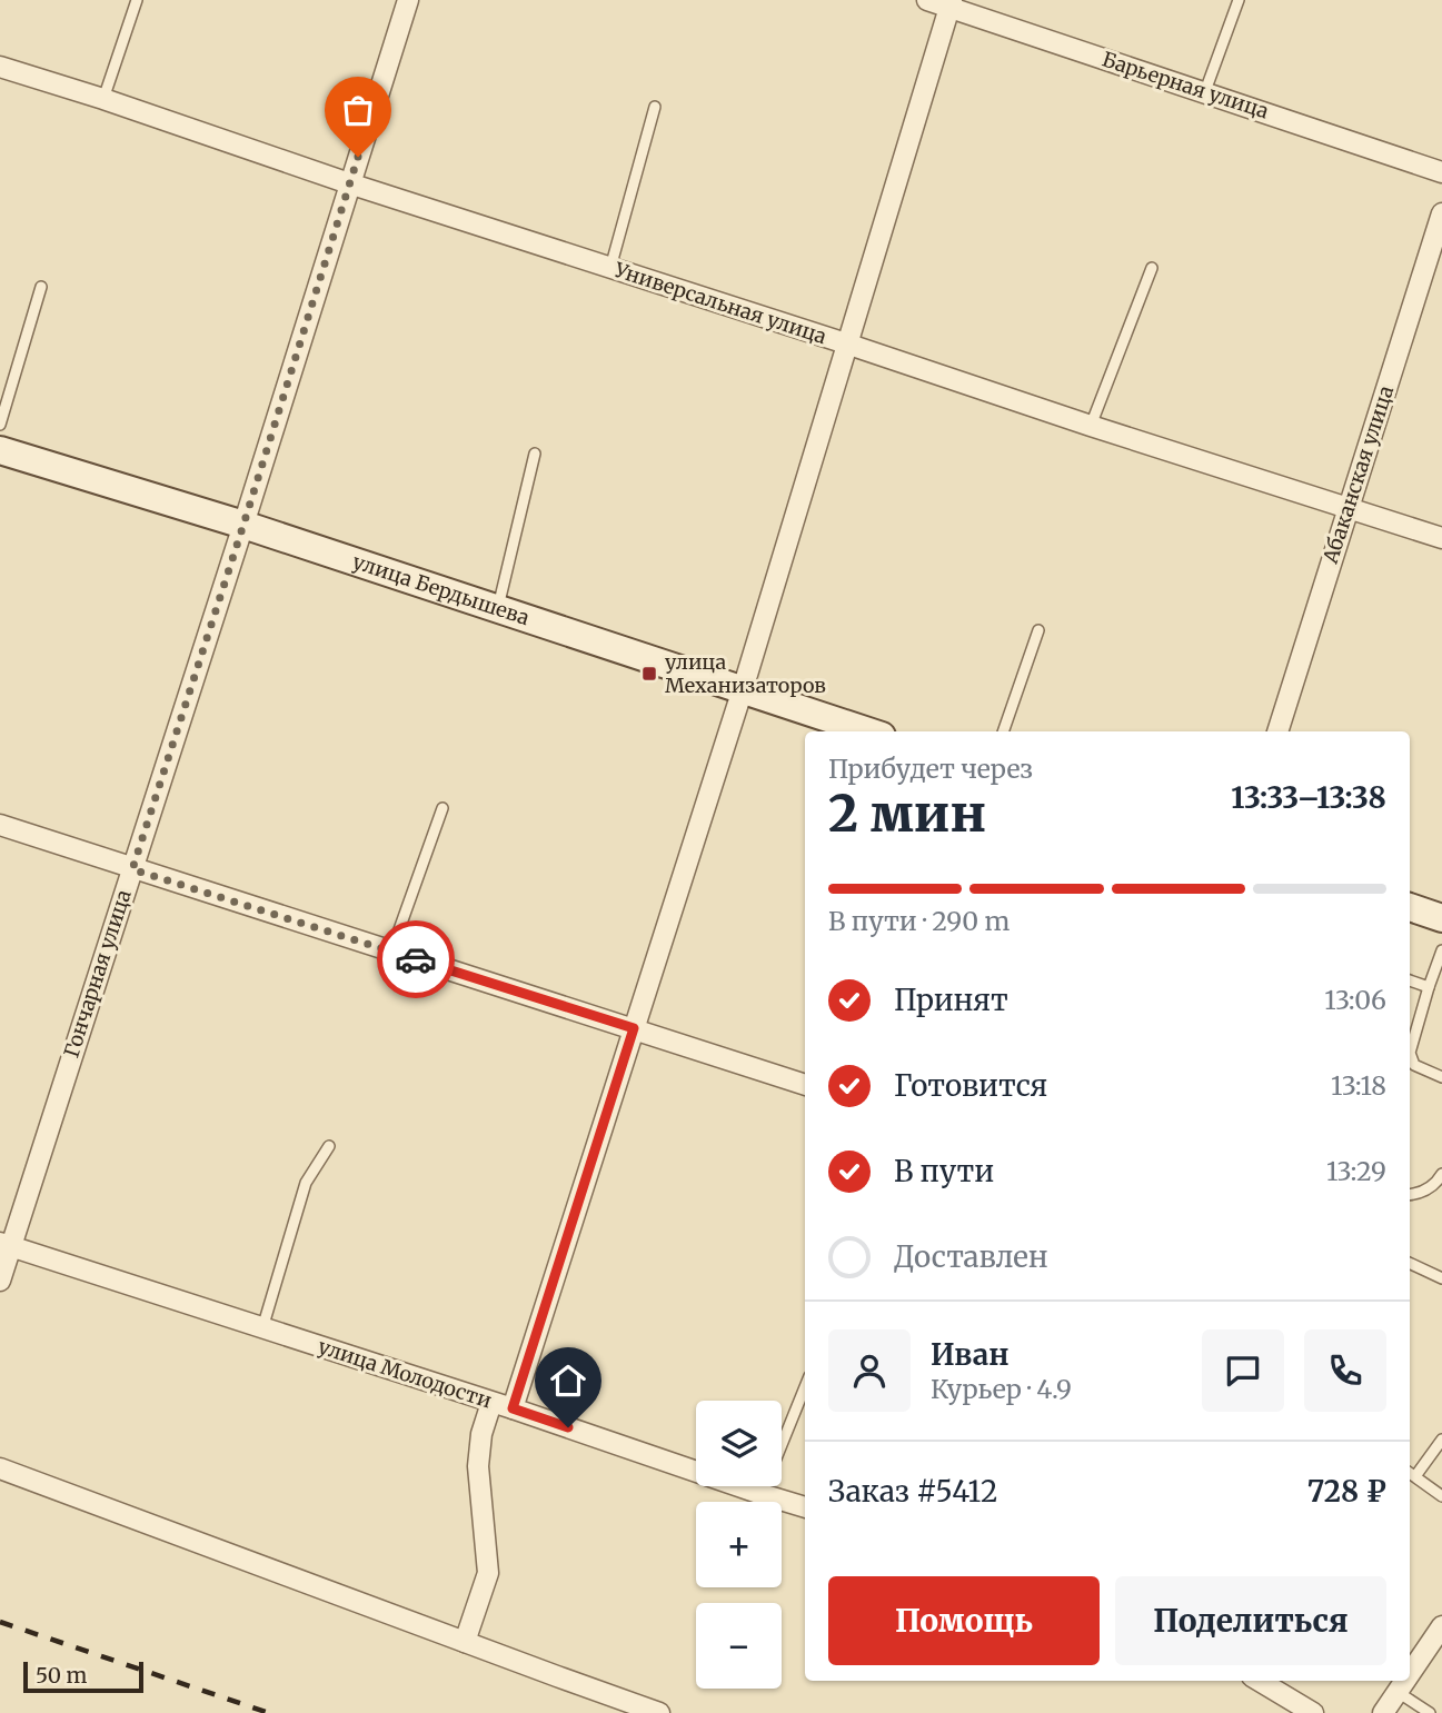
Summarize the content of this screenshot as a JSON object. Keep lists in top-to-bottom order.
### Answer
{
  "streets": {
    "street": [
      "Барьерная улица",
      "Универсальная улица",
      "Абаканская улица",
      "улица Бердышева",
      "Гончарная улица",
      "улица Молодости"
    ]
  },
  "crossings": [
    ["Универсальная улица", "Абаканская улица"],
    ["Универсальная улица", "Гончарная улица"],
    ["улица Бердышева", "Гончарная улица"],
    ["Гончарная улица", "улица Молодости"]
  ],
  "places": {
    "transit": ["улица Механизаторов"]
  },
  "scale_bar": "50 m",
  "page": {
    "heading": ["2 мин", "Прибудет через", "13:33–13:38"],
    "panel": [
      "Иван",
      "Курьер · 4.9",
      "Заказ #5412",
      "728 ₽"
    ],
    "bar": "В пути · 290 m",
    "list": [
      ["Принят", "13:06"],
      ["Готовится", "13:18"],
      ["В пути", "13:29"],
      "Доставлен"
    ],
    "map_buttons": ["+", "−"],
    "buttons": ["Помощь", "Поделиться"],
    "scale": "50 m"
  }
}
